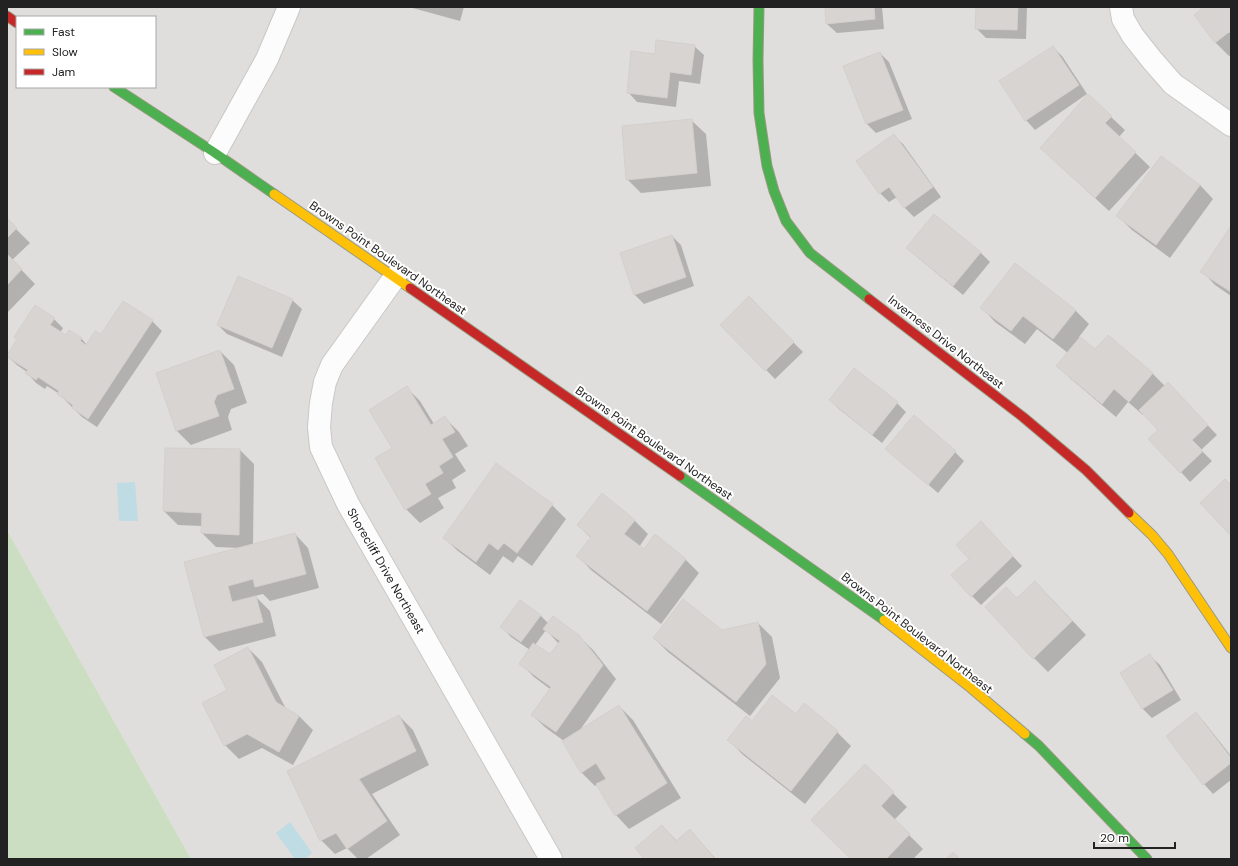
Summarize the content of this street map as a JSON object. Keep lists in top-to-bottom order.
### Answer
{
  "streets": {
    "street": ["Browns Point Boulevard Northeast", "Inverness Drive Northeast", "Shorecliff Drive Northeast"]
  },
  "crossings": [
    ["Browns Point Boulevard Northeast", "Shorecliff Drive Northeast"]
  ],
  "legend": ["Fast", "Slow", "Jam"],
  "scale_bar": "20 m"
}
